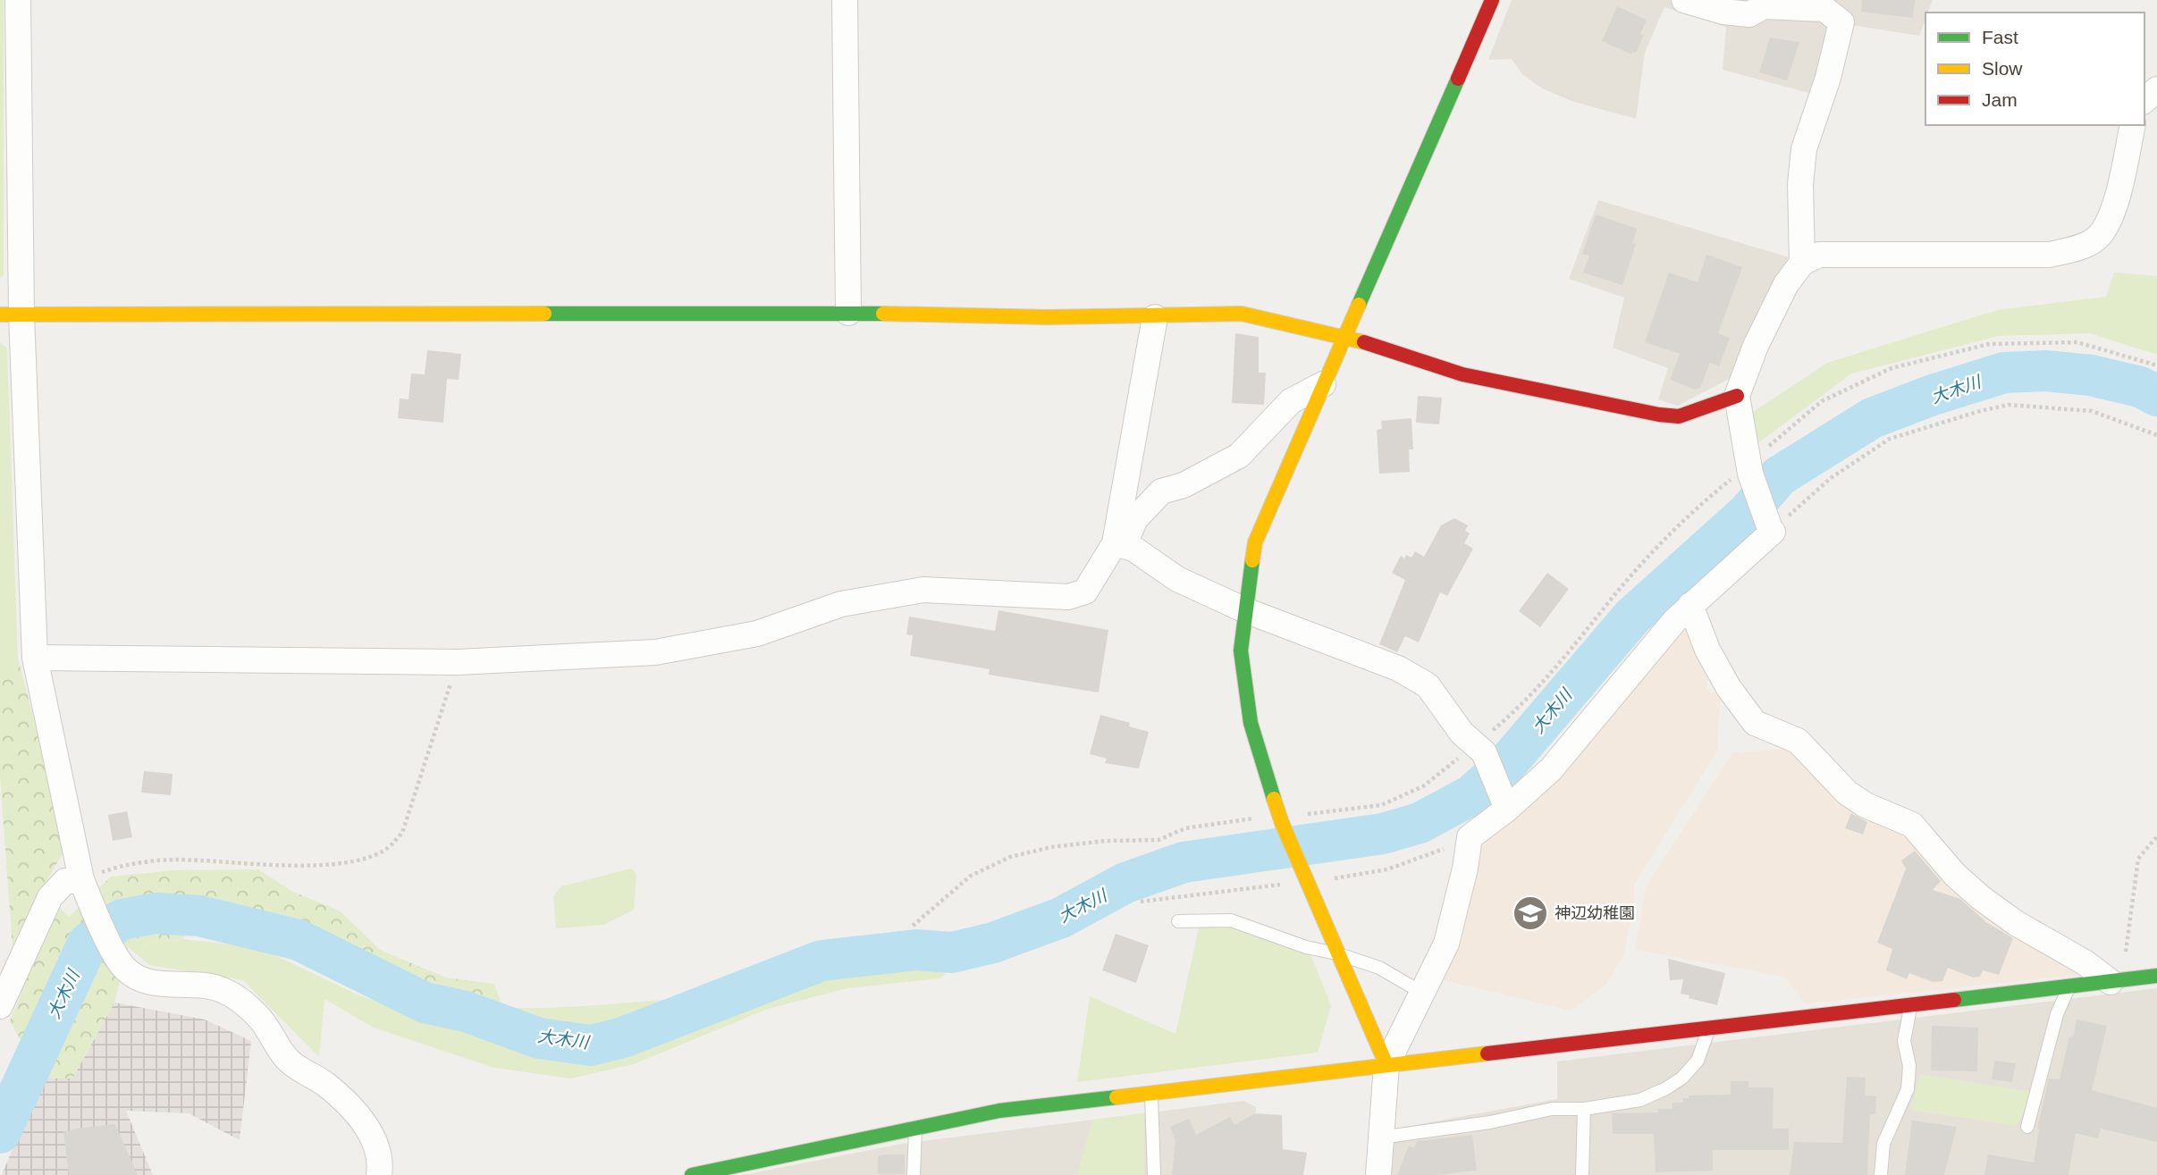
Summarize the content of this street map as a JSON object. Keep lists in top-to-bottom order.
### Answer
{
  "water": ["大木川"],
  "places": {
    "school or university": ["神辺幼稚園"]
  },
  "legend": ["Fast", "Slow", "Jam"]
}
